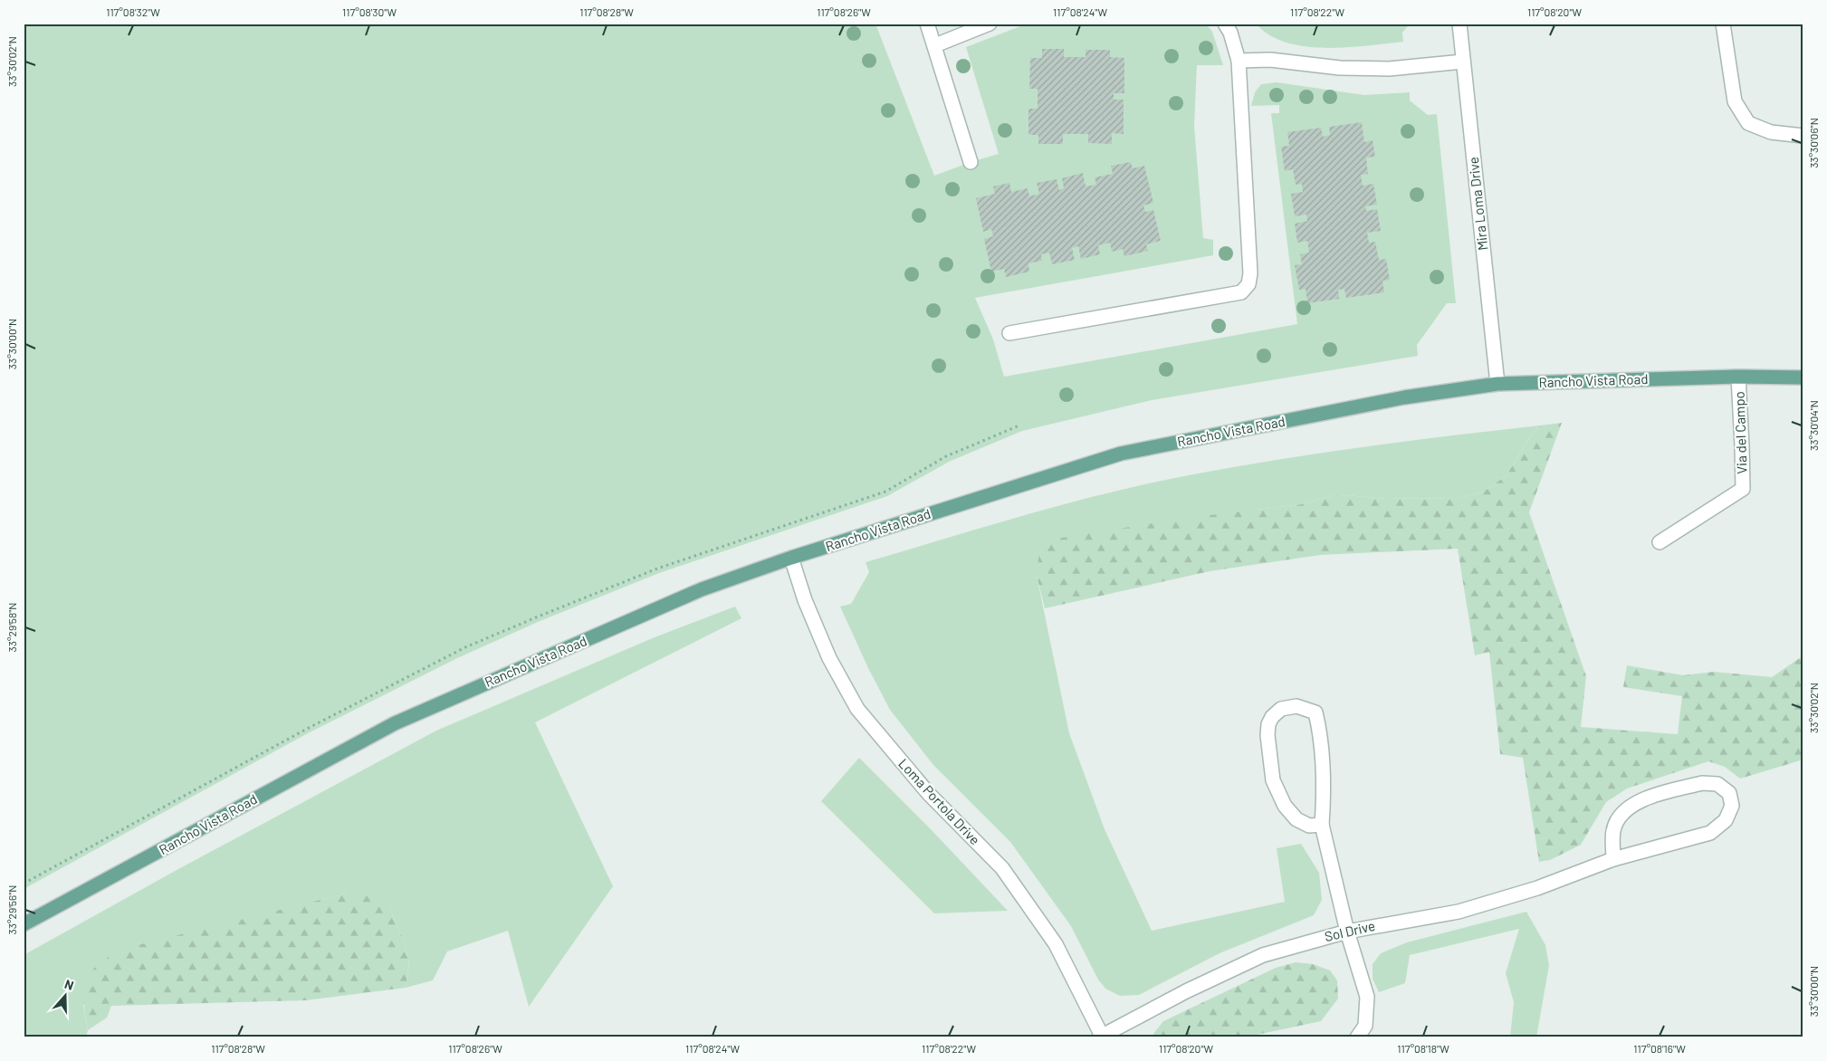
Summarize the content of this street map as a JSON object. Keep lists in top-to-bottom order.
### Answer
{
  "streets": {
    "main road": ["Rancho Vista Road"],
    "street": [
      "Mira Loma Drive",
      "Via del Campo",
      "Loma Portola Drive",
      "Sol Drive"
    ]
  },
  "crossings": [
    ["Mira Loma Drive", "Rancho Vista Road"],
    ["Rancho Vista Road", "Via del Campo"],
    ["Rancho Vista Road", "Loma Portola Drive"],
    ["Loma Portola Drive", "Sol Drive"]
  ],
  "north": "top",
  "coordinates": [
    "117°08'32\"W",
    "117°08'30\"W",
    "117°08'28\"W",
    "117°08'26\"W",
    "117°08'24\"W",
    "117°08'22\"W",
    "117°08'20\"W",
    "33°30'02\"N",
    "33°30'06\"N",
    "33°30'00\"N",
    "33°30'04\"N",
    "33°29'58\"N",
    "33°29'56\"N",
    "117°08'18\"W",
    "117°08'16\"W"
  ]
}
